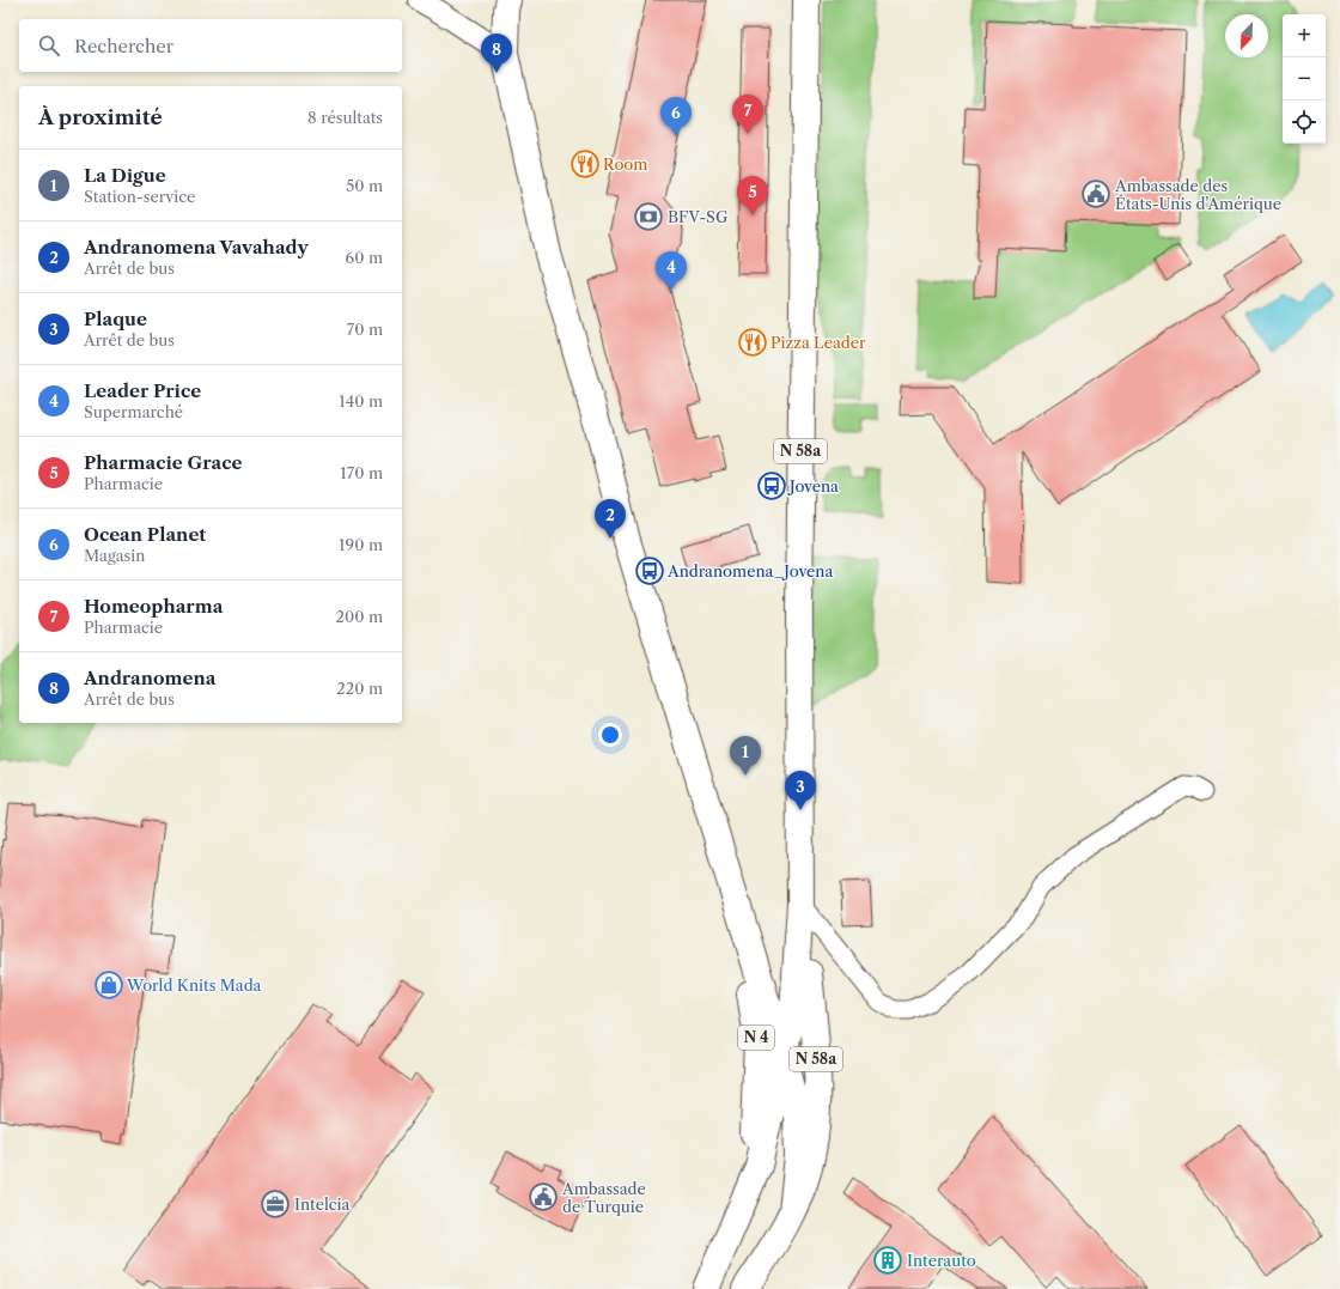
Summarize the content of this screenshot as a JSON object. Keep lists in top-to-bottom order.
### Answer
{
  "streets": {
    "main road": ["N 58a", "N 4"]
  },
  "crossings": [
    ["N 58a", "N 4"]
  ],
  "places": {
    "restaurant": ["Room", "Pizza Leader"],
    "public building": ["Ambassade des États-Unis d'Amérique", "Ambassade de Turquie"],
    "bank": ["BFV-SG"],
    "bus stop": ["Jovena", "Andranomena_Jovena"],
    "shop": ["World Knits Mada"],
    "office": ["Intelcia"],
    "building": ["Interauto"]
  },
  "north": "bottom left",
  "page": {
    "map_buttons": ["+", "−"],
    "search": "Rechercher",
    "pins": [
      "8",
      "7",
      "6",
      "5",
      "4",
      "2",
      "1",
      "3"
    ],
    "heading": ["À proximité", "8 résultats"],
    "list": [
      {
        "mark": "1",
        "name": "La Digue",
        "note": "Station-service",
        "value": "50 m"
      },
      {
        "mark": "2",
        "name": "Andranomena Vavahady",
        "note": "Arrêt de bus",
        "value": "60 m"
      },
      {
        "mark": "3",
        "name": "Plaque",
        "note": "Arrêt de bus",
        "value": "70 m"
      },
      {
        "mark": "4",
        "name": "Leader Price",
        "note": "Supermarché",
        "value": "140 m"
      },
      {
        "mark": "5",
        "name": "Pharmacie Grace",
        "note": "Pharmacie",
        "value": "170 m"
      },
      {
        "mark": "6",
        "name": "Ocean Planet",
        "note": "Magasin",
        "value": "190 m"
      },
      {
        "mark": "7",
        "name": "Homeopharma",
        "note": "Pharmacie",
        "value": "200 m"
      },
      {
        "mark": "8",
        "name": "Andranomena",
        "note": "Arrêt de bus",
        "value": "220 m"
      }
    ]
  }
}
